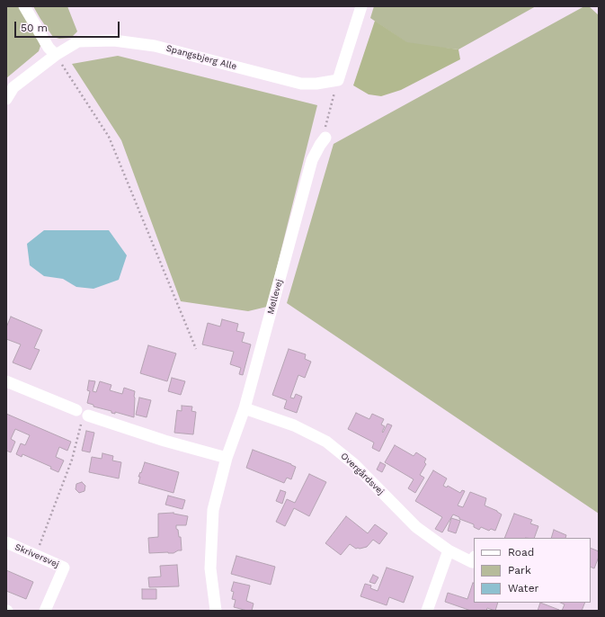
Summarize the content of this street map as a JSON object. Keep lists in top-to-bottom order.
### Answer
{
  "streets": {
    "street": [
      "Spangsbjerg Alle",
      "Møllevej",
      "Overgårdsvej",
      "Skriversvej"
    ]
  },
  "crossings": [
    ["Møllevej", "Overgårdsvej"]
  ],
  "legend": ["Road", "Park", "Water"],
  "scale_bar": "50 m"
}
